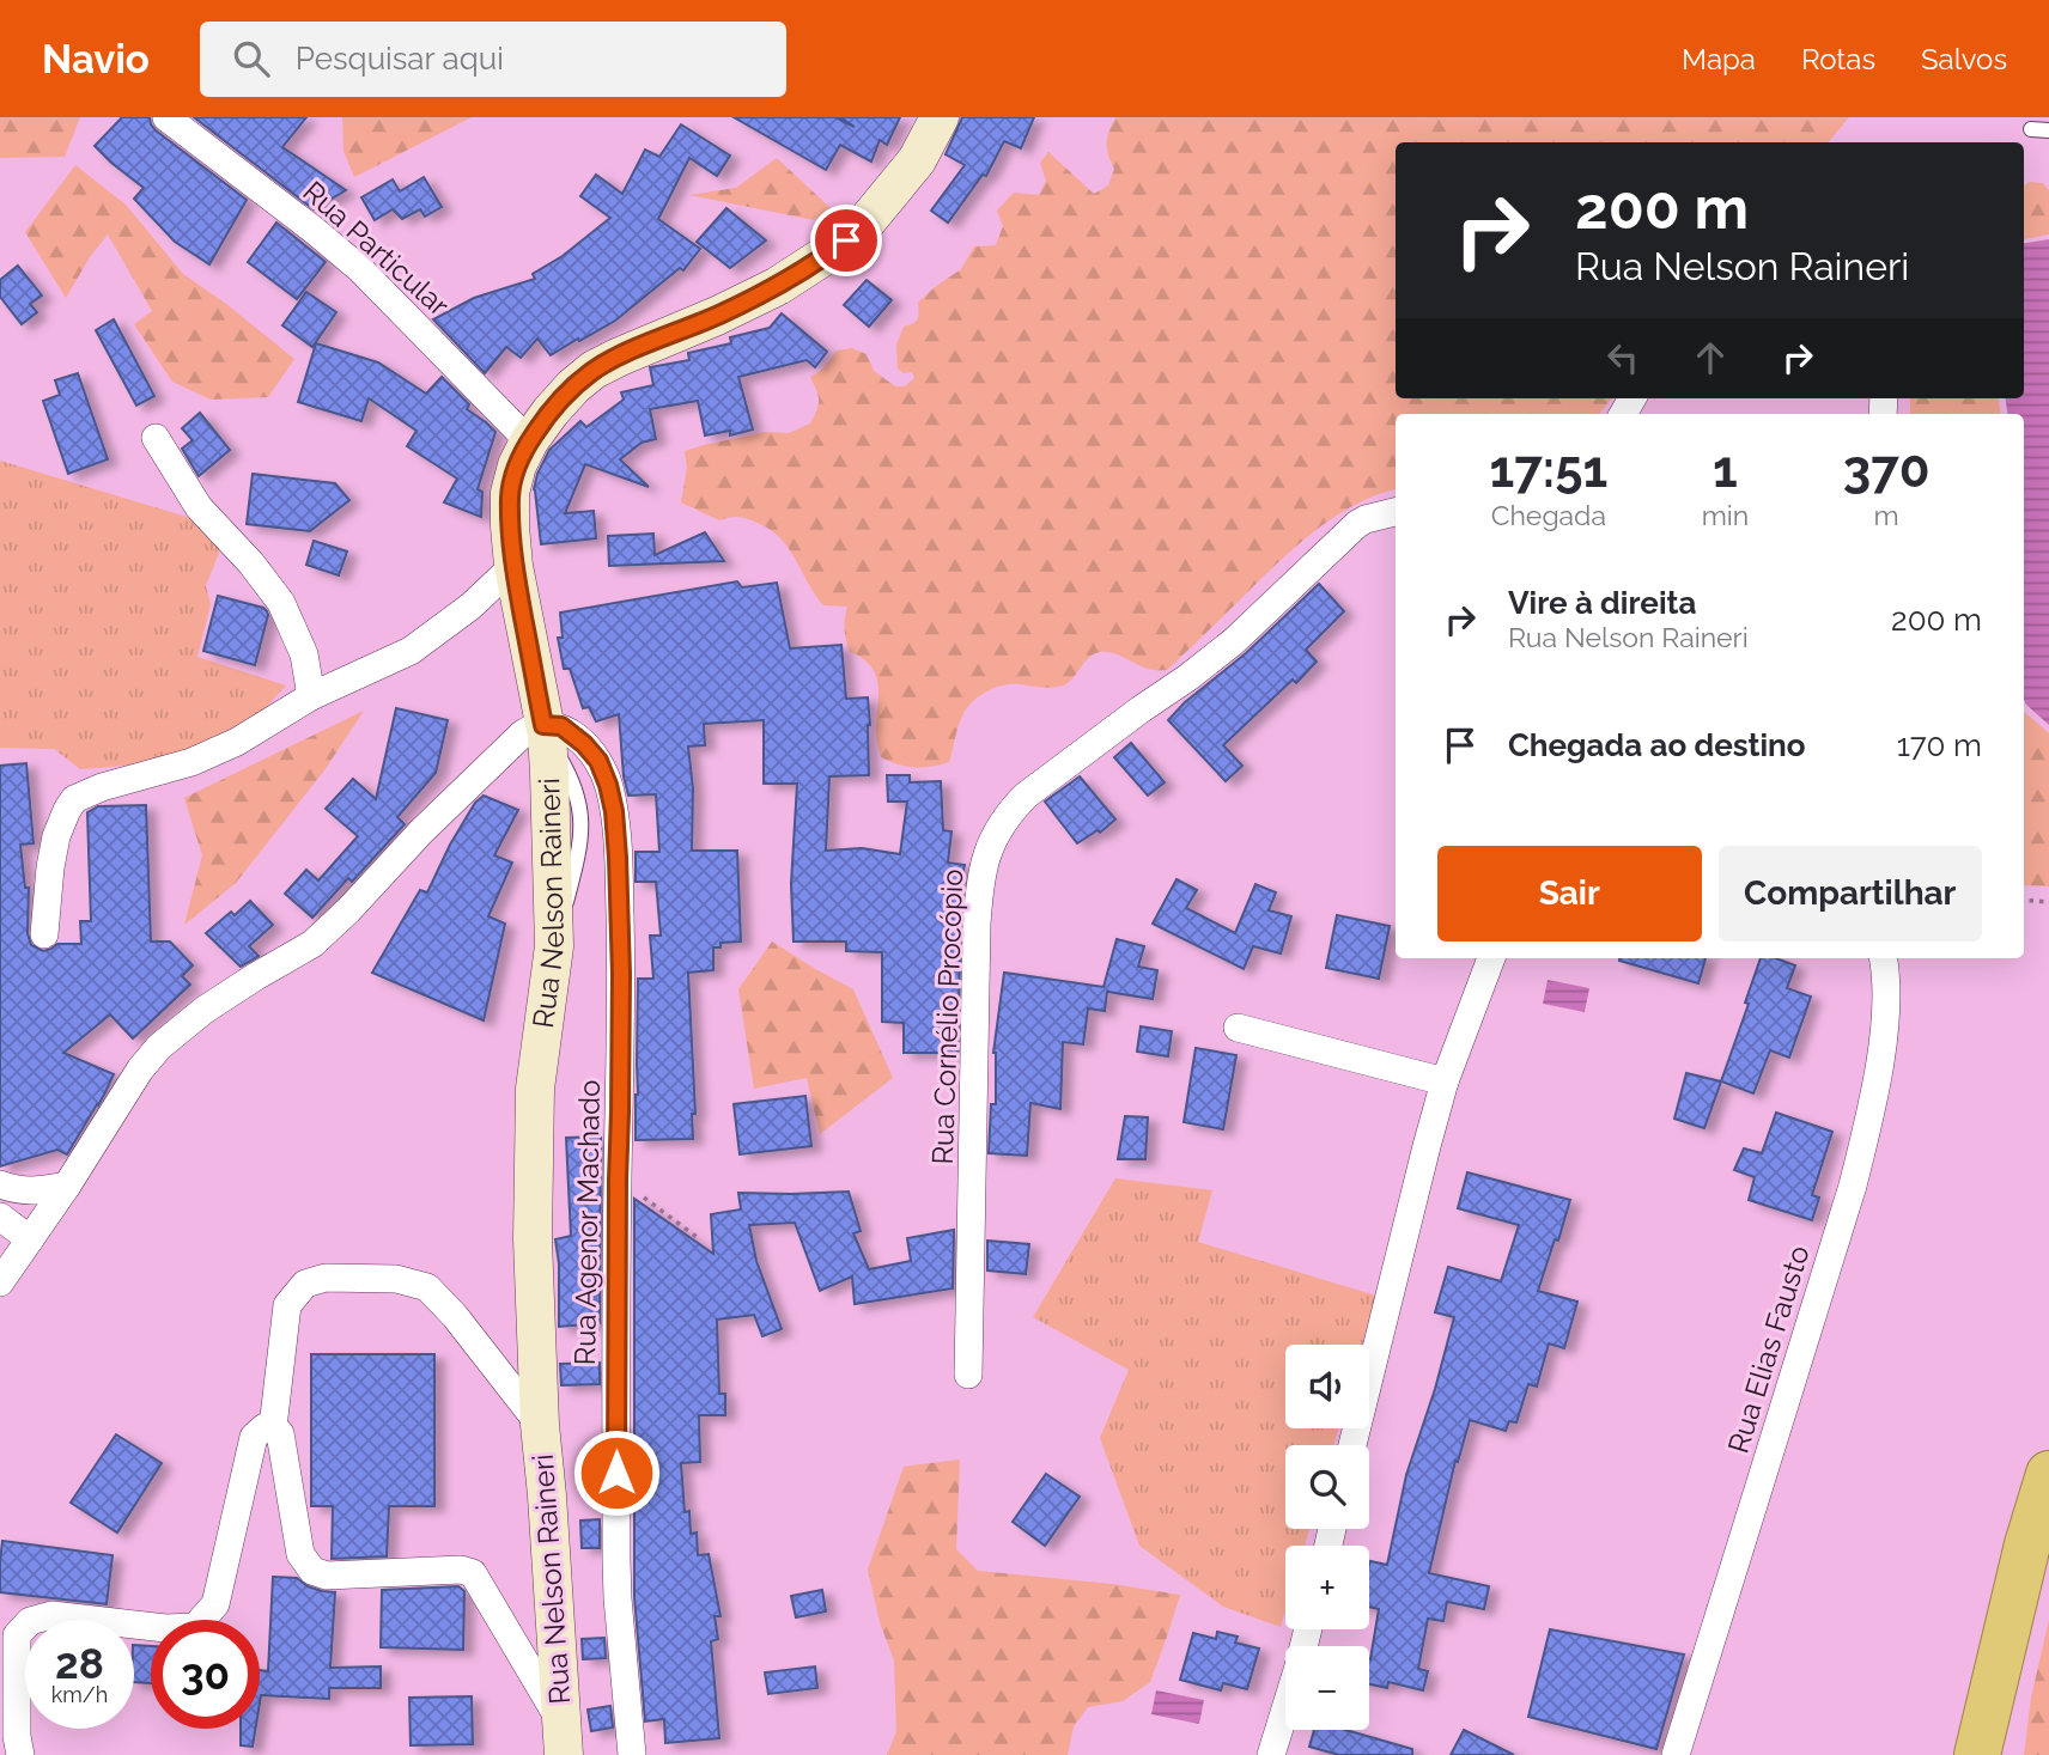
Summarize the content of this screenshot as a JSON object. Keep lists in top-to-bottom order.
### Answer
{
  "streets": {
    "main road": ["Rua Nelson Raineri"],
    "street": [
      "Rua Particular",
      "Rua Cornélio Procópio",
      "Rua Agenor Machado",
      "Rua Elias Fausto"
    ]
  },
  "crossings": [
    ["Rua Particular", "Rua Nelson Raineri"],
    ["Rua Nelson Raineri", "Rua Agenor Machado"]
  ],
  "page": {
    "header": "Navio",
    "search": "Pesquisar aqui",
    "nav": ["Mapa", "Rotas", "Salvos"],
    "turn": ["200 m", "Rua Nelson Raineri"],
    "eta": [
      "17:51",
      "Chegada",
      "1",
      "min",
      "370",
      "m"
    ],
    "list": [
      {
        "name": "Vire à direita",
        "note": "Rua Nelson Raineri",
        "value": "200 m"
      },
      {
        "name": "Chegada ao destino",
        "value": "170 m"
      }
    ],
    "buttons": ["Sair", "Compartilhar"],
    "map_buttons": ["+", "−"],
    "speed": "28 km/h",
    "limit": "30"
  }
}
